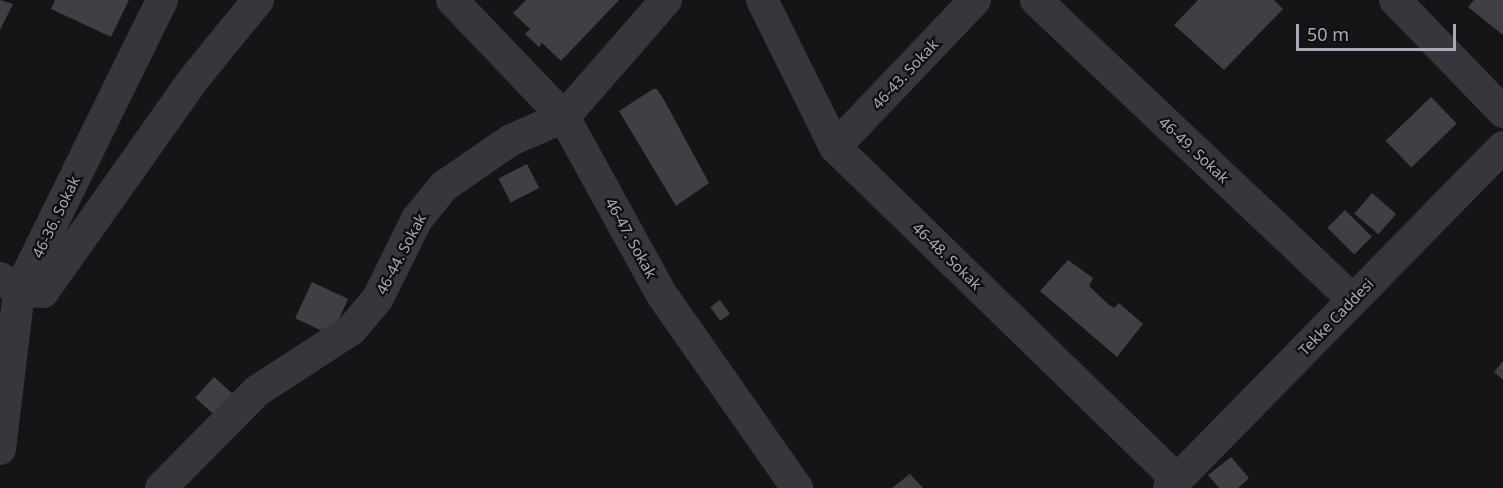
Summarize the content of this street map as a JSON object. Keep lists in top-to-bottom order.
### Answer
{
  "streets": {
    "street": [
      "46-43. Sokak",
      "46-49. Sokak",
      "46-36. Sokak",
      "46-47. Sokak",
      "46-44. Sokak",
      "46-48. Sokak",
      "Tekke Caddesi"
    ]
  },
  "crossings": [
    ["46-43. Sokak", "46-48. Sokak"],
    ["46-49. Sokak", "Tekke Caddesi"],
    ["46-47. Sokak", "46-44. Sokak"],
    ["46-48. Sokak", "Tekke Caddesi"]
  ],
  "scale_bar": "50 m"
}
